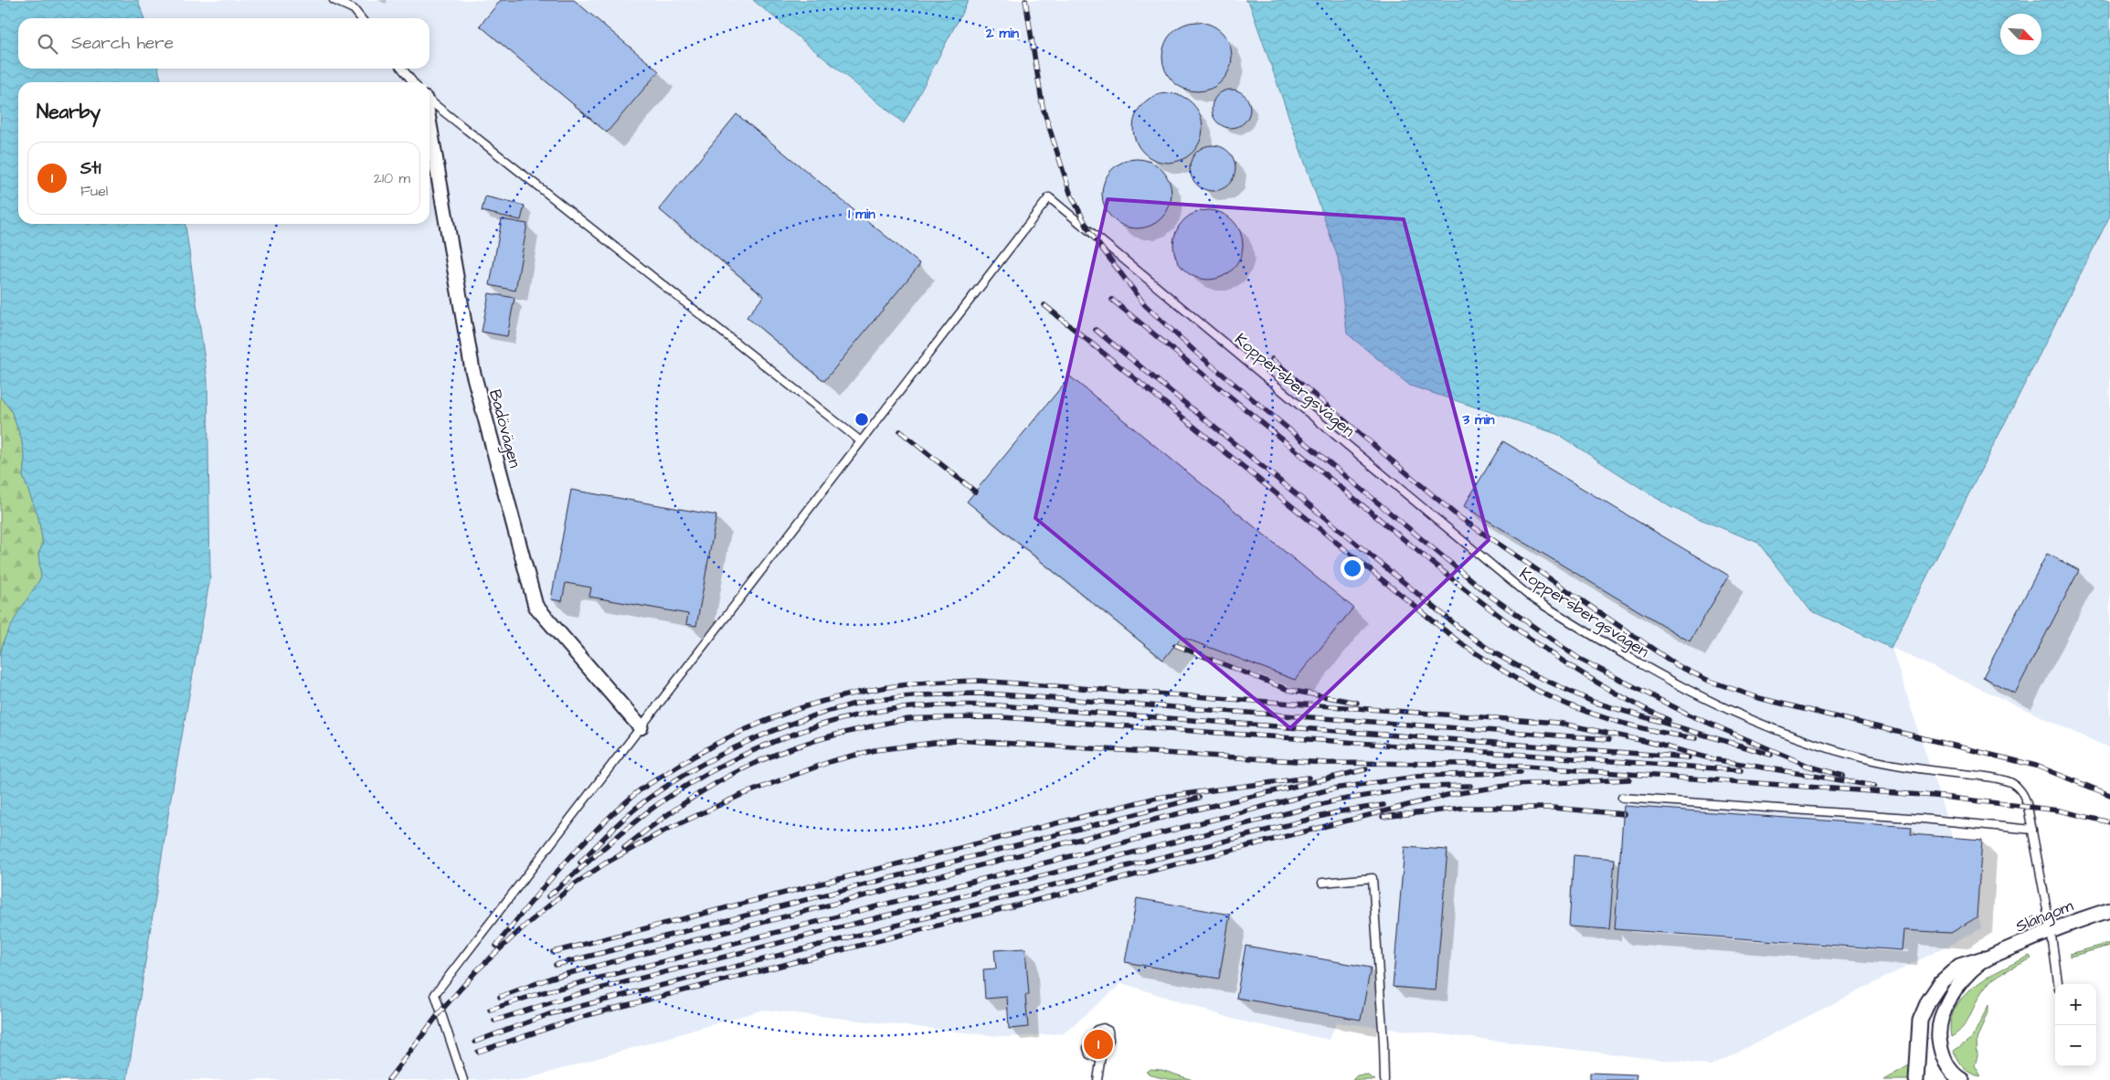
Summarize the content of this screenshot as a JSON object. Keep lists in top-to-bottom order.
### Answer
{
  "streets": {
    "street": ["Badövägen", "Slängom"],
    "lane": ["Koppersbergsvägen"]
  },
  "crossings": [
    ["Koppersbergsvägen", "Slängom"]
  ],
  "north": "bottom right",
  "page": {
    "search": "Search here",
    "heading": "Nearby",
    "list": [
      {
        "mark": "1",
        "name": "St1",
        "note": "Fuel",
        "value": "210 m"
      }
    ],
    "map_buttons": ["+", "−"],
    "pins": "1"
  },
  "rings": ["2 min", "1 min", "3 min"]
}
